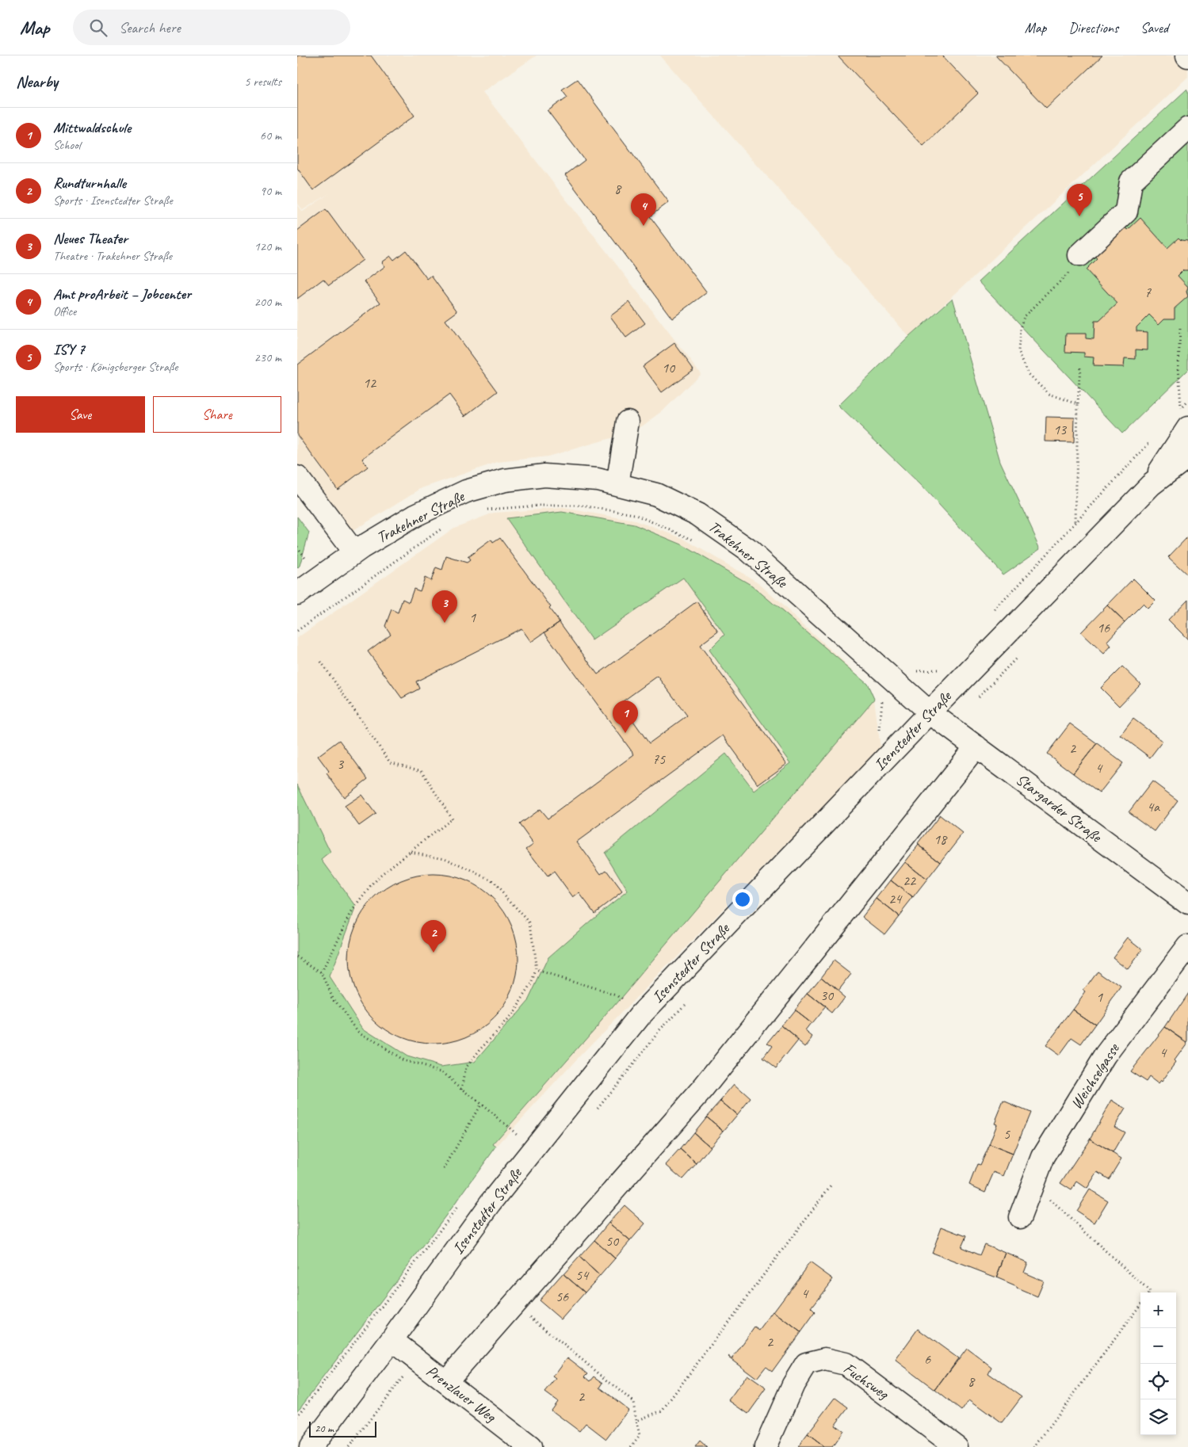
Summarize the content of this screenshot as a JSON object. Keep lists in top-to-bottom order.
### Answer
{
  "streets": {
    "street": [
      "Trakehner Straße",
      "Isenstedter Straße",
      "Stargarder Straße",
      "Weichselgasse",
      "Fuchsweg",
      "Prenzlauer Weg"
    ]
  },
  "crossings": [
    ["Trakehner Straße", "Isenstedter Straße"],
    ["Trakehner Straße", "Stargarder Straße"],
    ["Isenstedter Straße", "Stargarder Straße"],
    ["Isenstedter Straße", "Prenzlauer Weg"]
  ],
  "house_numbers": [
    "8",
    "7",
    "10",
    "12",
    "13",
    "1",
    "16",
    "2",
    "75",
    "3",
    "4",
    "4a",
    "18",
    "22",
    "24",
    "30",
    "1",
    "4",
    "5",
    "50",
    "54",
    "4",
    "56",
    "2",
    "6",
    "8",
    "2"
  ],
  "scale_bar": "20 m",
  "page": {
    "header": "Map",
    "search": "Search here",
    "nav": ["Map", "Directions", "Saved"],
    "heading": ["Nearby", "5 results"],
    "list": [
      {
        "mark": "1",
        "name": "Mittwaldschule",
        "note": "School",
        "value": "60 m"
      },
      {
        "mark": "2",
        "name": "Rundturnhalle",
        "note": "Sports · Isenstedter Straße",
        "value": "90 m"
      },
      {
        "mark": "3",
        "name": "Neues Theater",
        "note": "Theatre · Trakehner Straße",
        "value": "120 m"
      },
      {
        "mark": "4",
        "name": "Amt proArbeit – Jobcenter",
        "note": "Office",
        "value": "200 m"
      },
      {
        "mark": "5",
        "name": "ISY 7",
        "note": "Sports · Königsberger Straße",
        "value": "230 m"
      }
    ],
    "pins": [
      "5",
      "4",
      "3",
      "1",
      "2"
    ],
    "buttons": ["Save", "Share"],
    "map_buttons": ["+", "−"],
    "scale": "20 m"
  }
}
